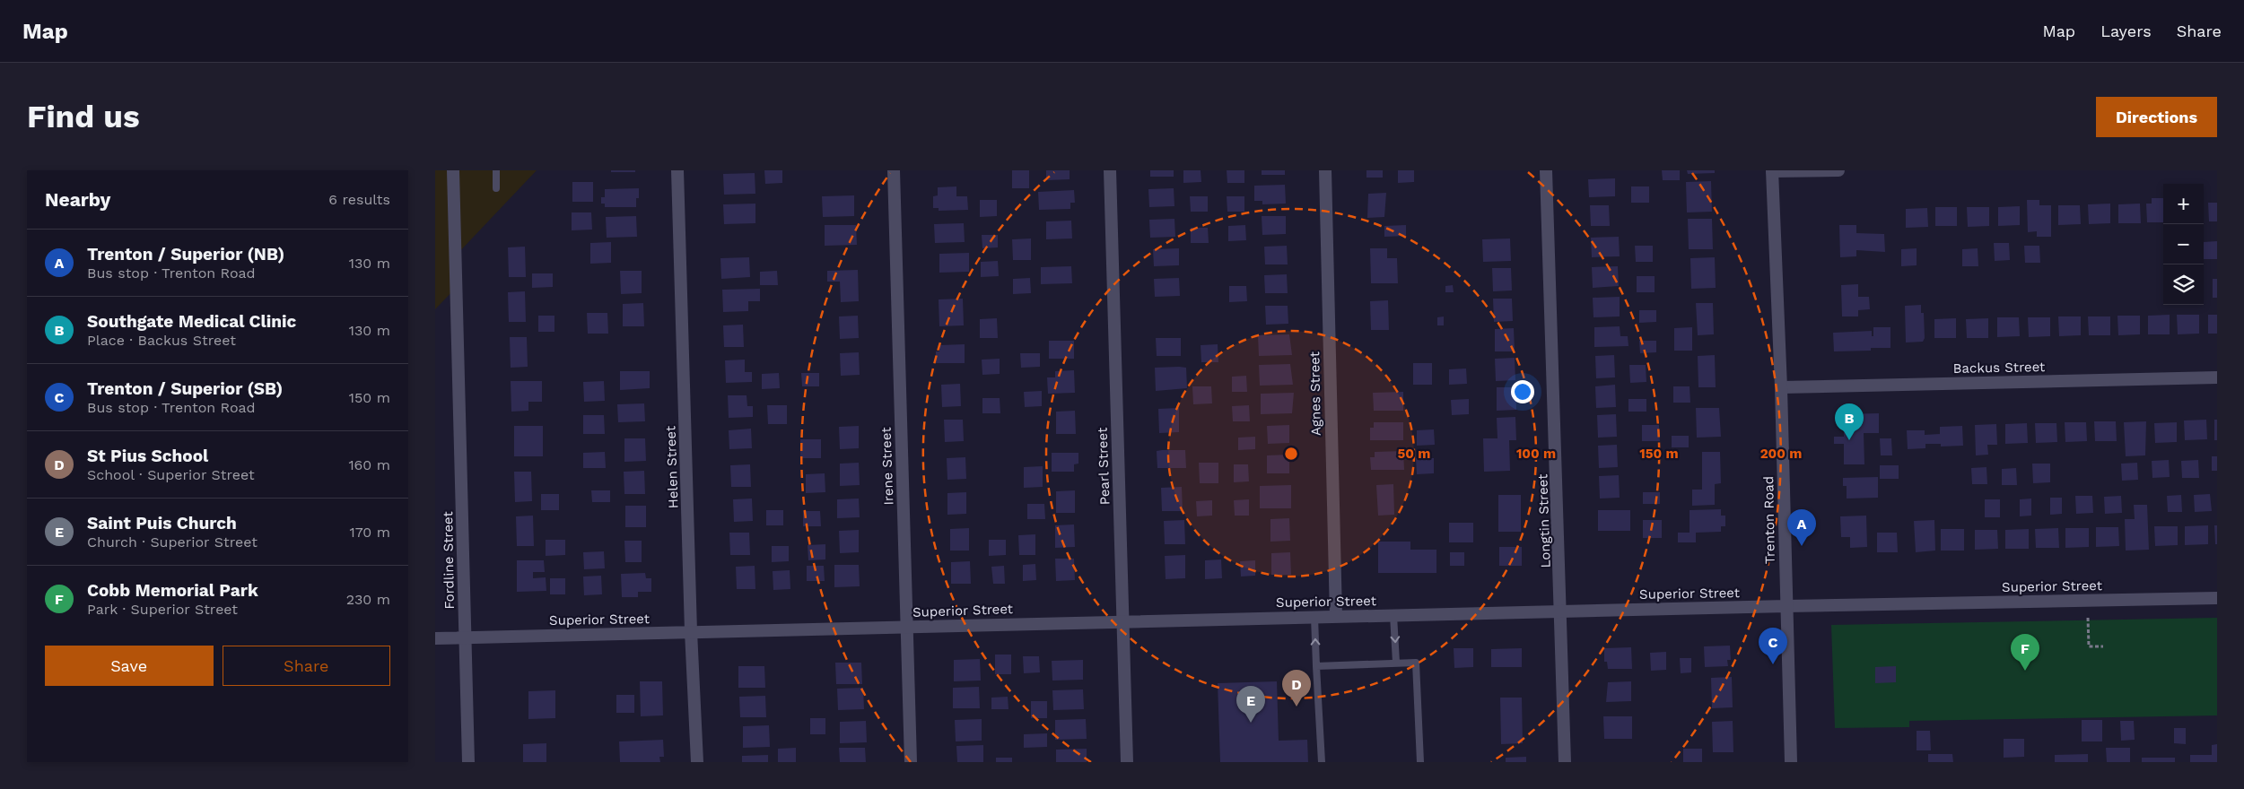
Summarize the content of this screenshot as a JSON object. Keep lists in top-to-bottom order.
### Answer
{
  "streets": {
    "street": [
      "Backus Street",
      "Agnes Street",
      "Irene Street",
      "Pearl Street",
      "Helen Street",
      "Trenton Road",
      "Longtin Street",
      "Fordline Street",
      "Superior Street"
    ]
  },
  "crossings": [
    ["Backus Street", "Trenton Road"],
    ["Agnes Street", "Superior Street"],
    ["Irene Street", "Superior Street"],
    ["Pearl Street", "Superior Street"],
    ["Helen Street", "Superior Street"],
    ["Trenton Road", "Superior Street"],
    ["Longtin Street", "Superior Street"],
    ["Fordline Street", "Superior Street"]
  ],
  "page": {
    "header": "Map",
    "nav": ["Map", "Layers", "Share"],
    "buttons": [
      "Directions",
      ["Save", "Share"]
    ],
    "title": "Find us",
    "heading": ["Nearby", "6 results"],
    "map_buttons": ["+", "−"],
    "list": [
      {
        "mark": "A",
        "name": "Trenton / Superior (NB)",
        "note": "Bus stop · Trenton Road",
        "value": "130 m"
      },
      {
        "mark": "B",
        "name": "Southgate Medical Clinic",
        "note": "Place · Backus Street",
        "value": "130 m"
      },
      {
        "mark": "C",
        "name": "Trenton / Superior (SB)",
        "note": "Bus stop · Trenton Road",
        "value": "150 m"
      },
      {
        "mark": "D",
        "name": "St Pius School",
        "note": "School · Superior Street",
        "value": "160 m"
      },
      {
        "mark": "E",
        "name": "Saint Puis Church",
        "note": "Church · Superior Street",
        "value": "170 m"
      },
      {
        "mark": "F",
        "name": "Cobb Memorial Park",
        "note": "Park · Superior Street",
        "value": "230 m"
      }
    ],
    "pins": [
      "B",
      "A",
      "C",
      "F",
      "D",
      "E"
    ]
  },
  "rings": [
    "50 m",
    "100 m",
    "150 m",
    "200 m"
  ]
}
